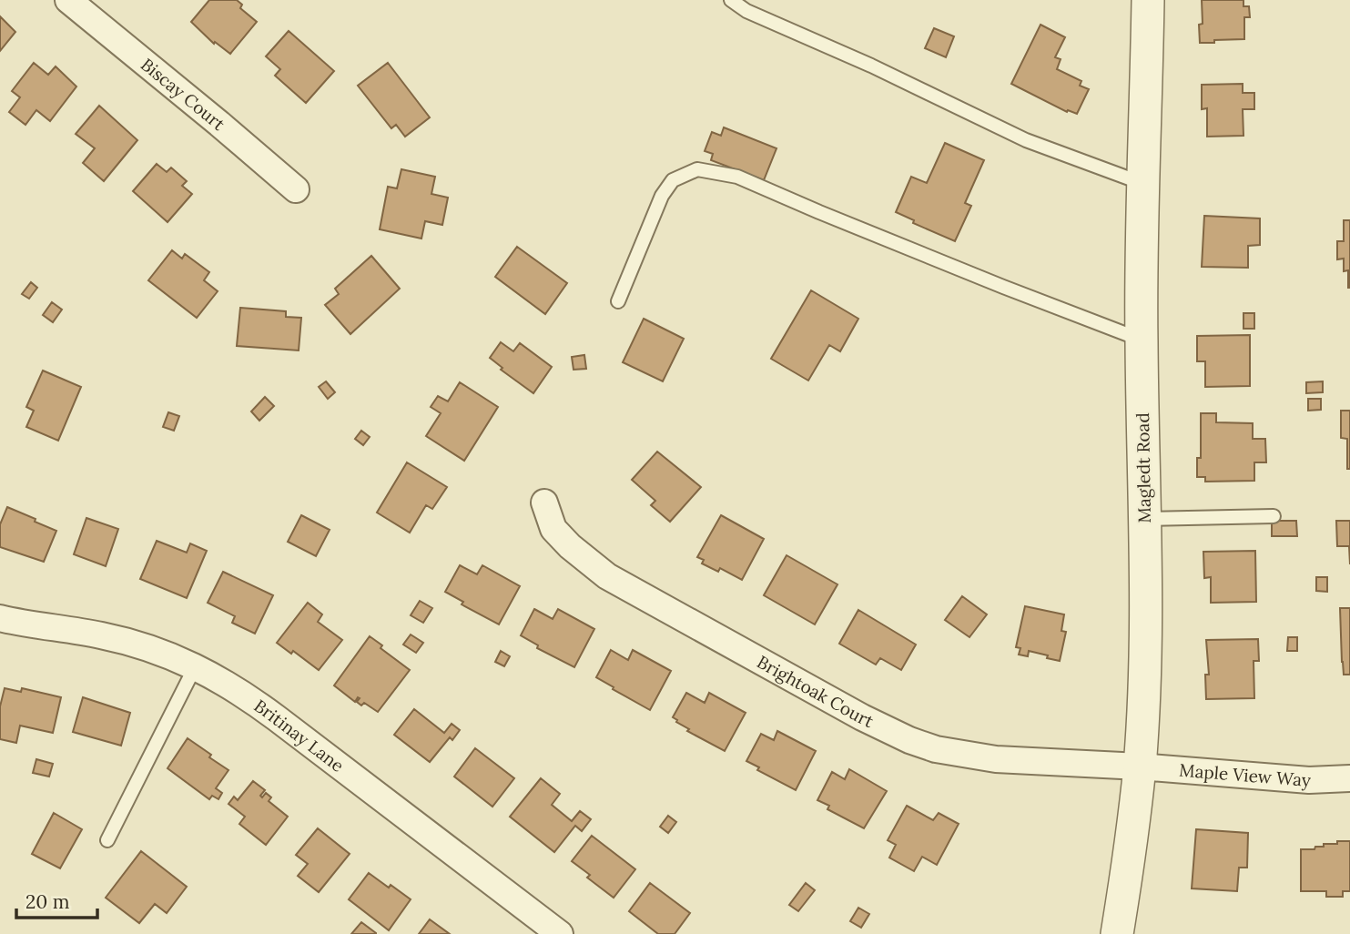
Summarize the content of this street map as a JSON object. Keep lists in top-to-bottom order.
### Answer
{
  "streets": {
    "street": [
      "Biscay Court",
      "Magledt Road",
      "Brightoak Court",
      "Britinay Lane",
      "Maple View Way"
    ]
  },
  "crossings": [
    ["Magledt Road", "Brightoak Court"],
    ["Magledt Road", "Maple View Way"],
    ["Brightoak Court", "Maple View Way"]
  ],
  "scale_bar": "20 m"
}
